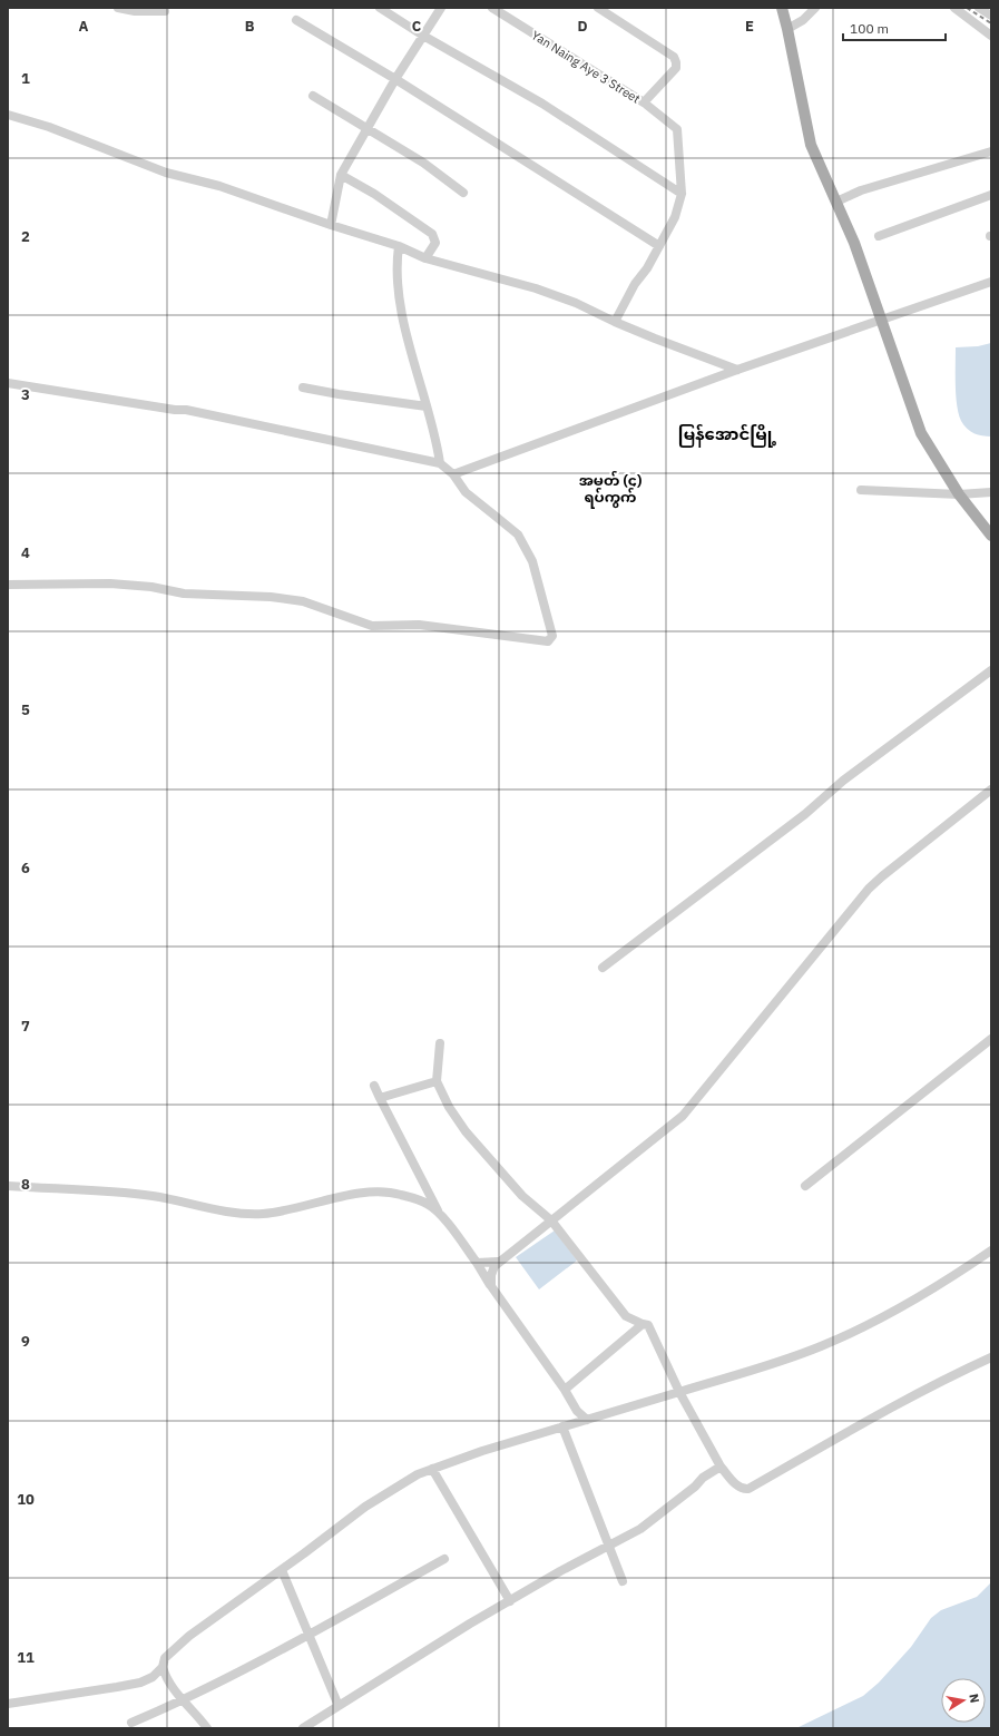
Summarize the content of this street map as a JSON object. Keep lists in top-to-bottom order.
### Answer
{
  "streets": {
    "street": ["Yan Naing Aye 3 Street"]
  },
  "districts": ["မြန်အောင်မြို့", "အမှတ် (၄) ရပ်ကွက်"],
  "scale_bar": "100 m",
  "north": "right",
  "grid": {
    "columns": [
      "A",
      "B",
      "C",
      "D",
      "E"
    ],
    "rows": [
      "1",
      "2",
      "3",
      "4",
      "5",
      "6",
      "7",
      "8",
      "9",
      "10",
      "11"
    ]
  }
}
